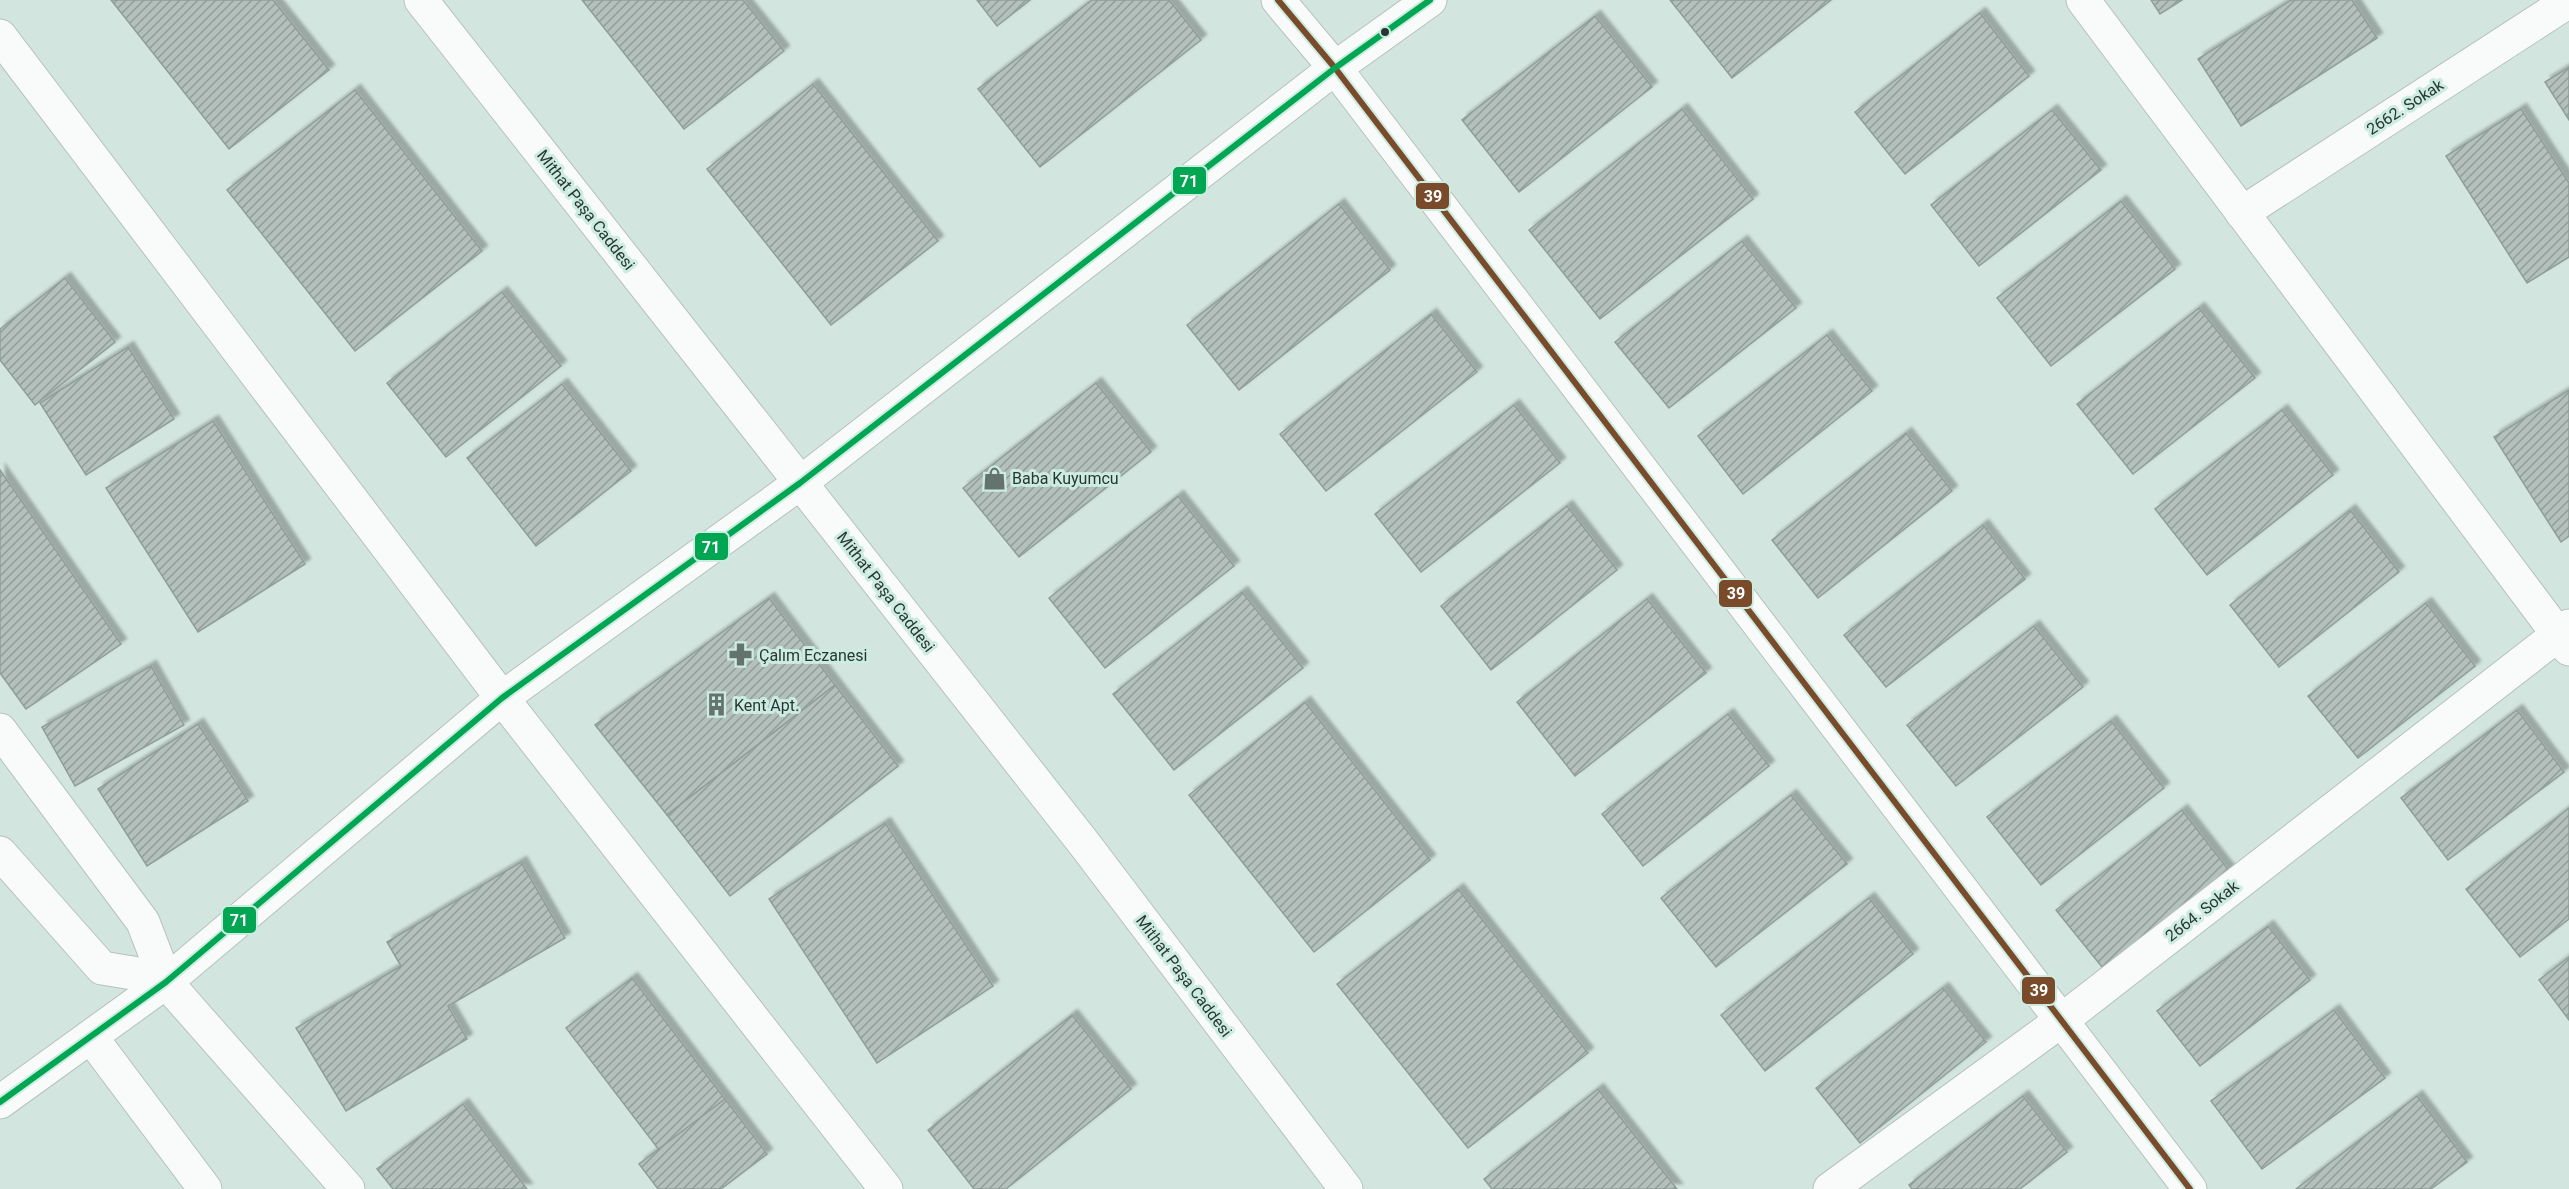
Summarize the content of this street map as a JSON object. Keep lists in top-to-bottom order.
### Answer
{
  "streets": {
    "street": ["2662. Sokak", "Mithat Paşa Caddesi", "2664. Sokak"]
  },
  "places": {
    "shop": ["Baba Kuyumcu"],
    "pharmacy": ["Çalım Eczanesi"],
    "building": ["Kent Apt."]
  },
  "lines": ["transit line 39", "transit line 71"]
}
